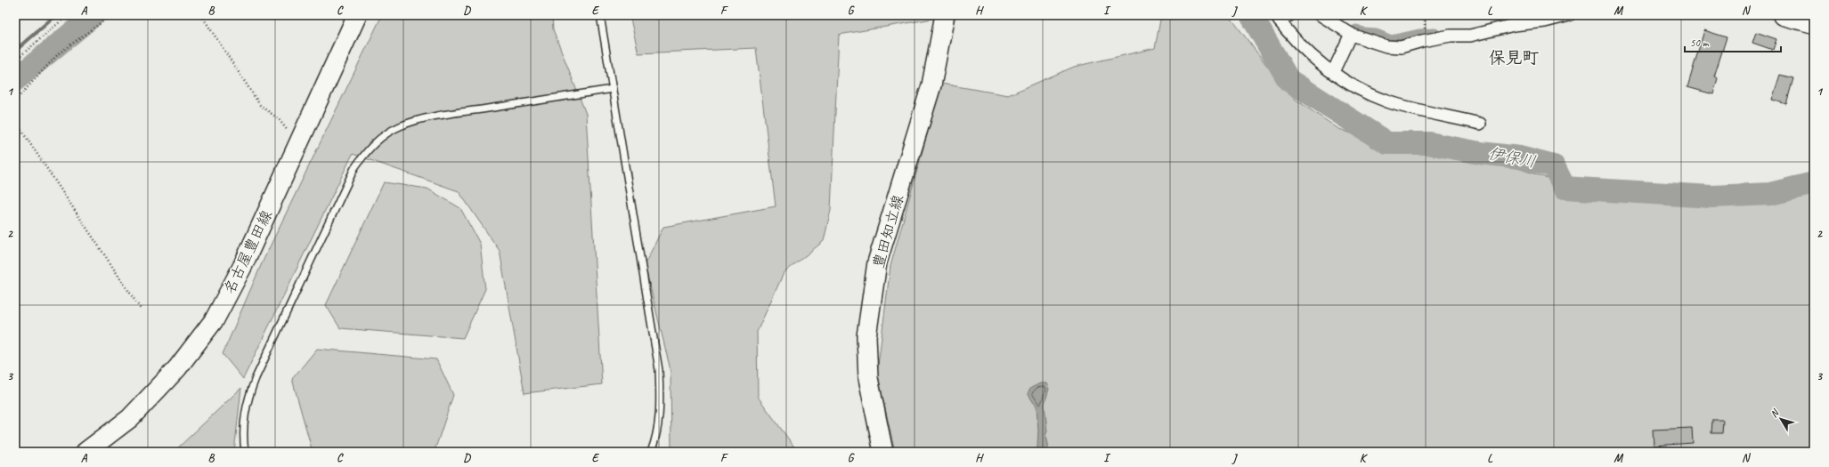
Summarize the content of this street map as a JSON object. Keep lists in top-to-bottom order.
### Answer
{
  "streets": {
    "main road": ["豊田知立線", "名古屋豊田線"]
  },
  "districts": ["保見町"],
  "water": ["伊保川"],
  "scale_bar": "50 m",
  "north": "top left",
  "grid": {
    "columns": [
      "A",
      "B",
      "C",
      "D",
      "E",
      "F",
      "G",
      "H",
      "I",
      "J",
      "K",
      "L",
      "M",
      "N"
    ],
    "rows": ["1", "2", "3"]
  }
}
